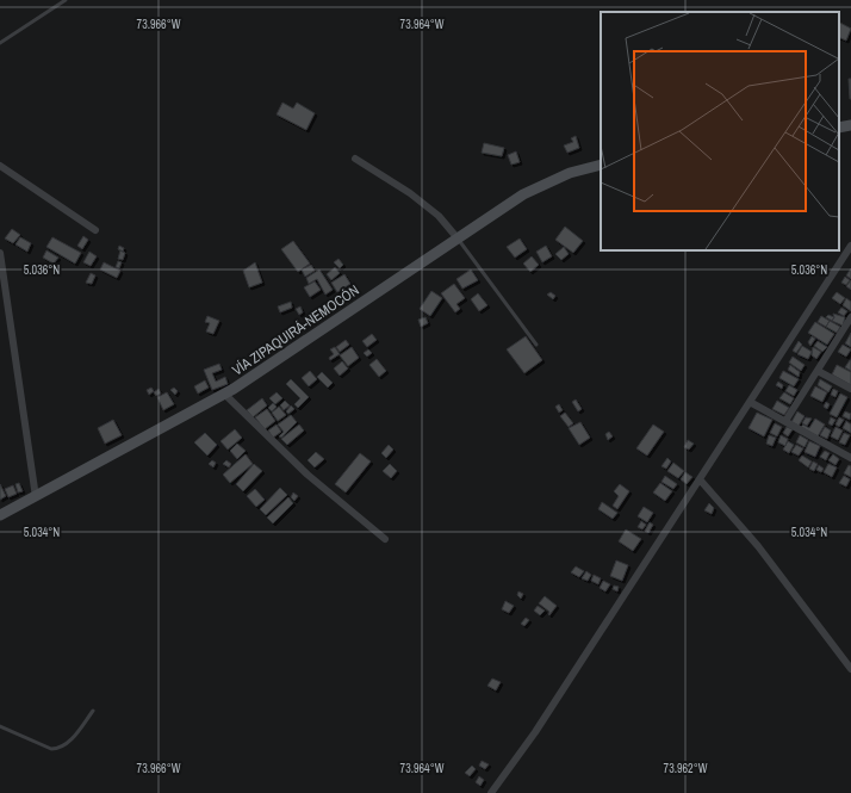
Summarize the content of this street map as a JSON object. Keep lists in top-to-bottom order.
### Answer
{
  "streets": {
    "main road": ["VÍA ZIPAQUIRÁ-NEMOCÓN"]
  },
  "coordinates": [
    "73.966°W",
    "73.964°W",
    "5.036°N",
    "5.034°N",
    "73.962°W"
  ]
}
